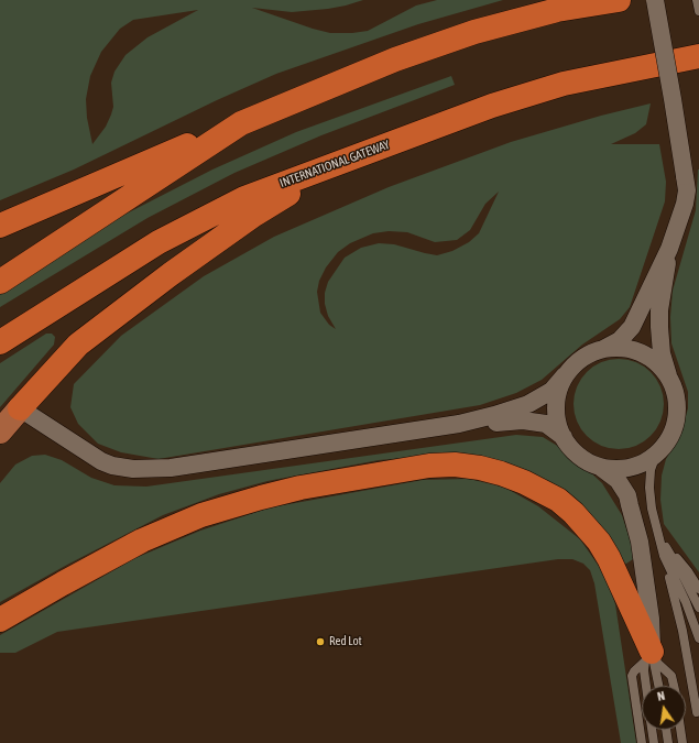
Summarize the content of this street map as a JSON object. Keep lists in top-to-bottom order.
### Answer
{
  "streets": {
    "highway": ["INTERNATIONAL GATEWAY"]
  },
  "places": ["Red Lot"],
  "north": "top"
}
